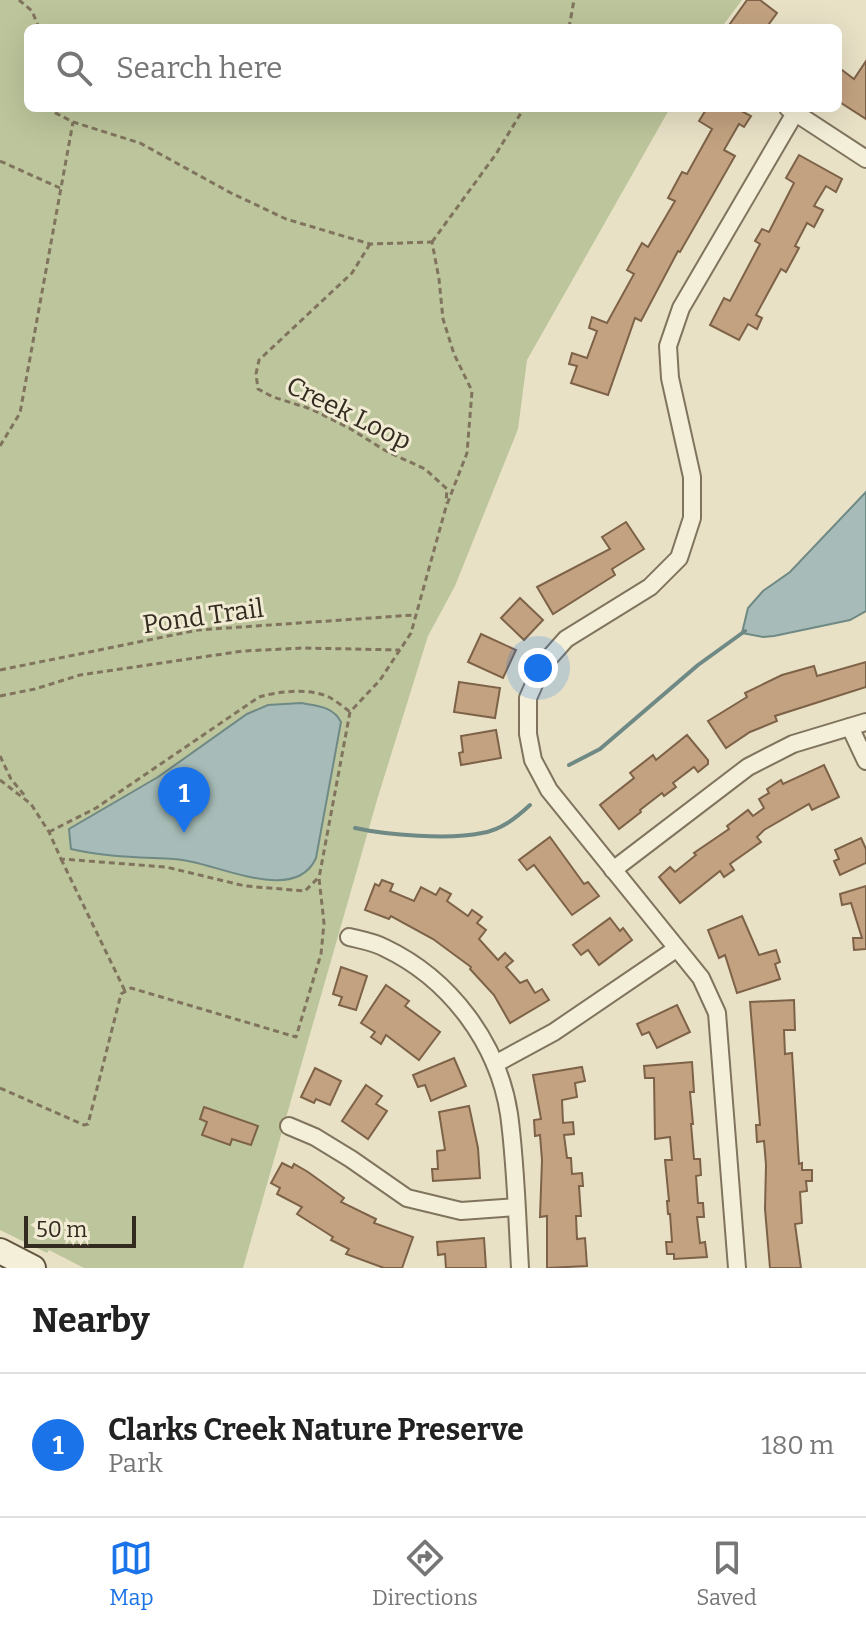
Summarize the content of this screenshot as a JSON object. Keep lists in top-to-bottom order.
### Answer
{
  "streets": {
    "path": ["Creek Loop", "Pond Trail"]
  },
  "scale_bar": "50 m",
  "page": {
    "search": "Search here",
    "pins": "1",
    "scale": "50 m",
    "heading": "Nearby",
    "list": [
      {
        "mark": "1",
        "name": "Clarks Creek Nature Preserve",
        "note": "Park",
        "value": "180 m"
      }
    ],
    "nav": ["Map", "Directions", "Saved"]
  }
}
